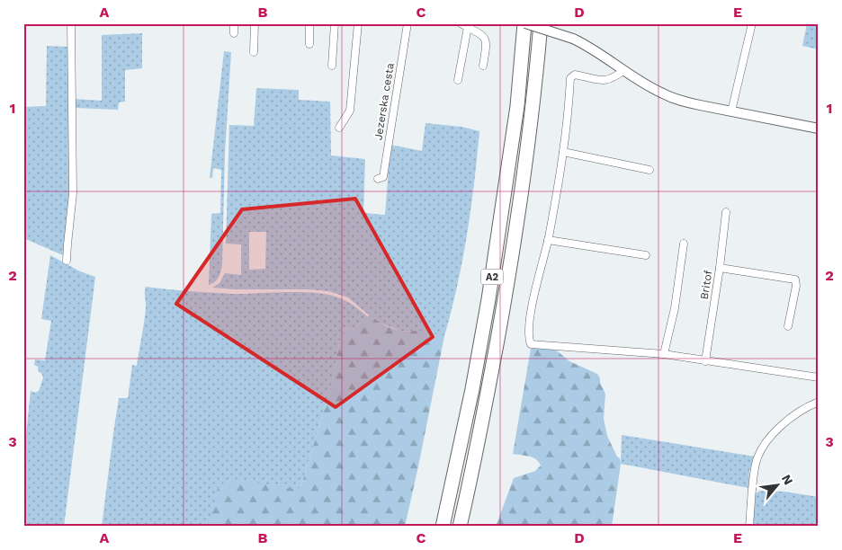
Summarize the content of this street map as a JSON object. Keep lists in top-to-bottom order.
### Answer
{
  "streets": {
    "highway": ["A2"],
    "street": ["Jezerska cesta", "Britof"]
  },
  "north": "top right",
  "grid": {
    "columns": [
      "A",
      "B",
      "C",
      "D",
      "E"
    ],
    "rows": ["1", "2", "3"]
  }
}
